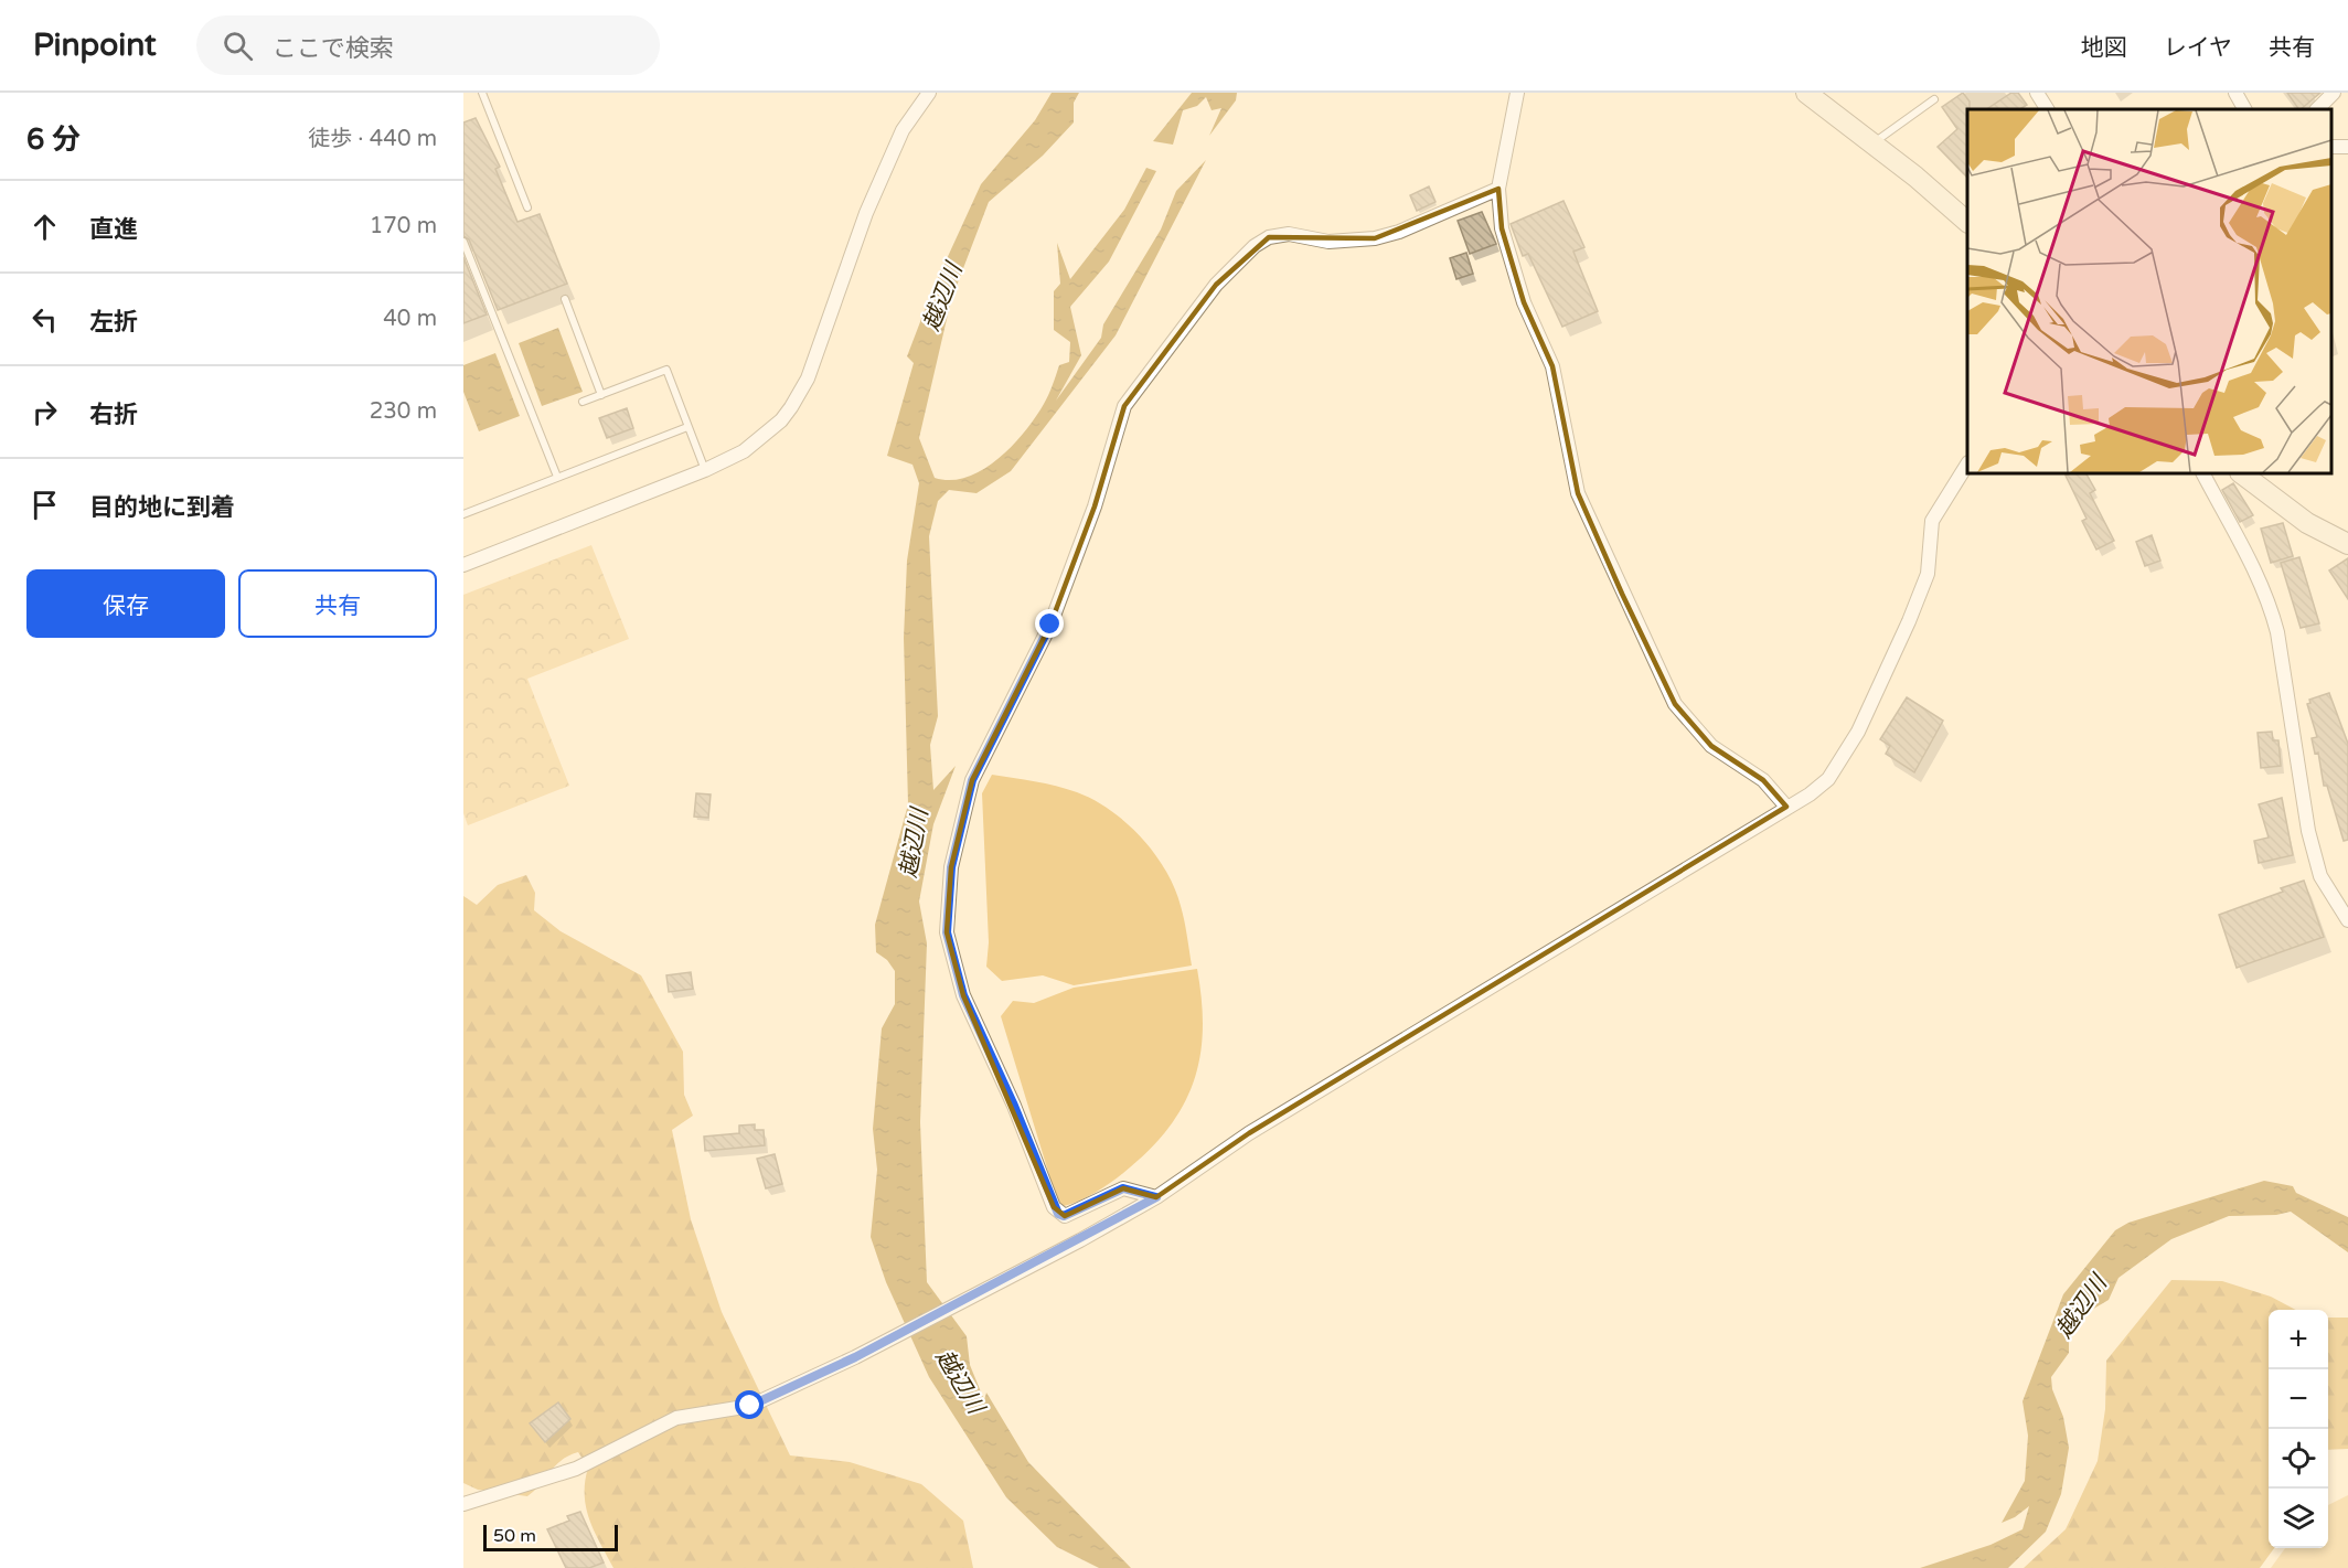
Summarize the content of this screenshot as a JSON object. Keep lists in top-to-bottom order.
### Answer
{
  "water": ["越辺川"],
  "scale_bar": "50 m",
  "page": {
    "header": "Pinpoint",
    "search": "ここで検索",
    "nav": ["地図", "レイヤ", "共有"],
    "heading": ["6 分", "徒歩 · 440 m"],
    "list": [
      ["直進", "170 m"],
      ["左折", "40 m"],
      ["右折", "230 m"],
      "目的地に到着"
    ],
    "buttons": ["保存", "共有"],
    "map_buttons": ["+", "−"],
    "scale": "50 m"
  }
}
